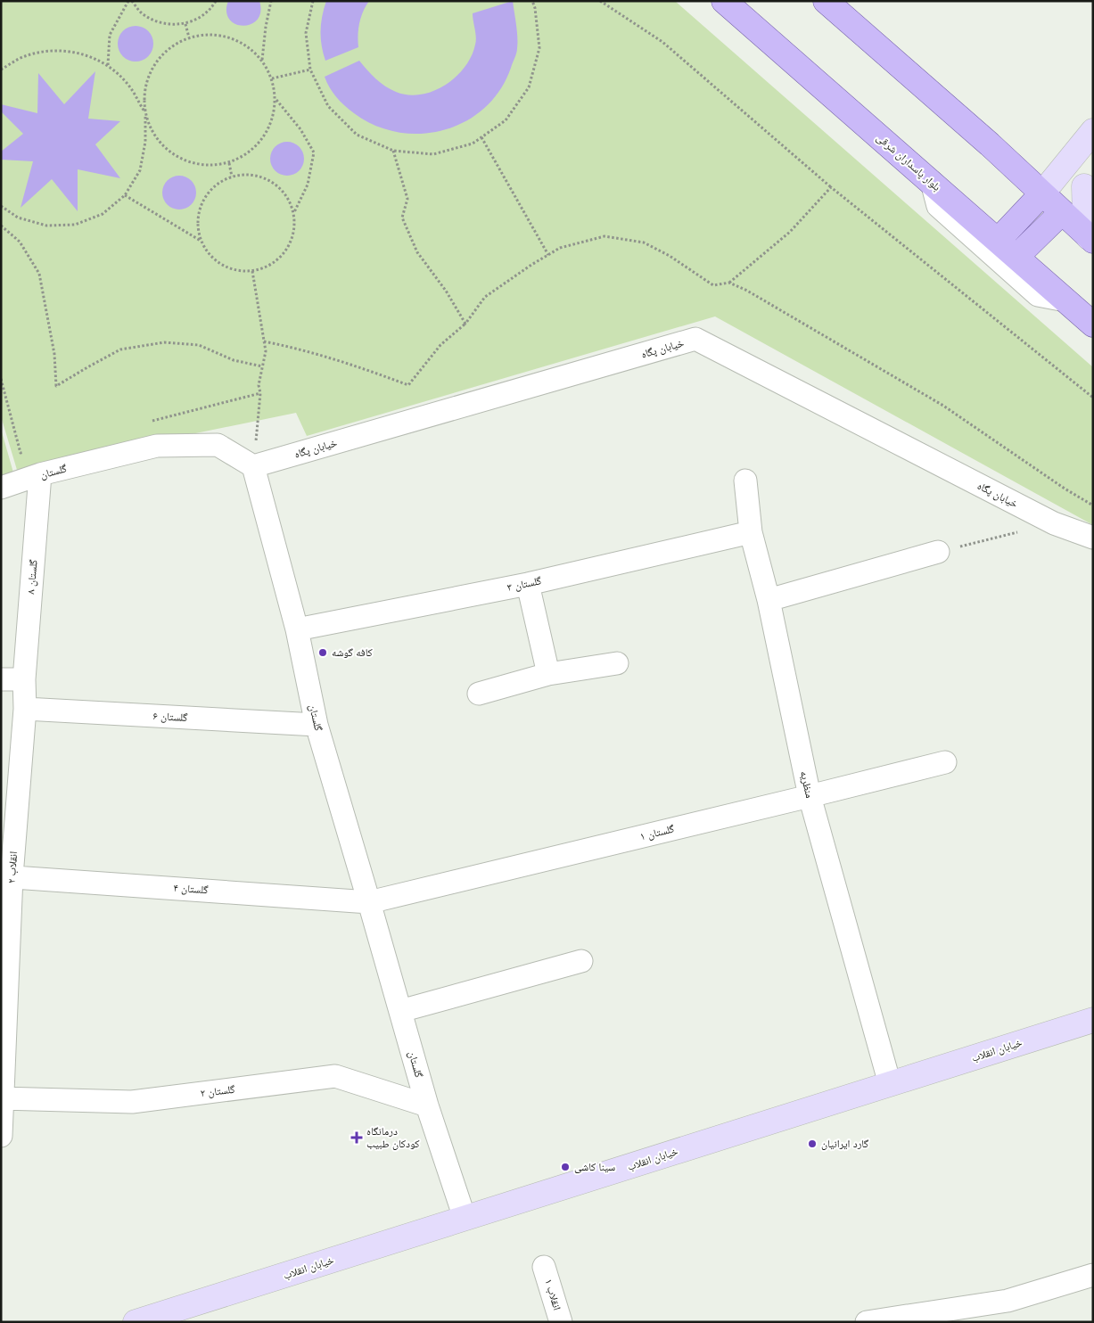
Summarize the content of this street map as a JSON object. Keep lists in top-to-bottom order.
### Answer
{
  "streets": {
    "main road": ["بلوار پاسداران شرقی", "خیابان انقلاب"],
    "street": [
      "خیابان پگاه",
      "گلستان",
      "گلستان ۸",
      "گلستان ۳",
      "گلستان ۶",
      "منظریه",
      "گلستان ۱",
      "انقلاب ۲",
      "گلستان ۴",
      "گلستان ۲",
      "انقلاب ۱"
    ]
  },
  "crossings": [
    ["خیابان پگاه", "گلستان"],
    ["گلستان", "گلستان ۸"],
    ["گلستان", "گلستان ۳"],
    ["گلستان", "گلستان ۶"],
    ["گلستان", "گلستان ۱"],
    ["گلستان", "گلستان ۴"],
    ["گلستان", "خیابان انقلاب"],
    ["گلستان", "گلستان ۲"],
    ["گلستان ۸", "انقلاب ۲"],
    ["گلستان ۳", "منظریه"],
    ["گلستان ۶", "انقلاب ۲"],
    ["منظریه", "گلستان ۱"],
    ["منظریه", "خیابان انقلاب"],
    ["گلستان ۱", "گلستان ۴"],
    ["انقلاب ۲", "گلستان ۴"],
    ["انقلاب ۲", "گلستان ۲"]
  ],
  "places": {
    "other": ["کافه گوشه", "گارد ایرانیان", "سینا کاشی"],
    "health": ["درمانگاه کودکان طبیب"]
  }
}
